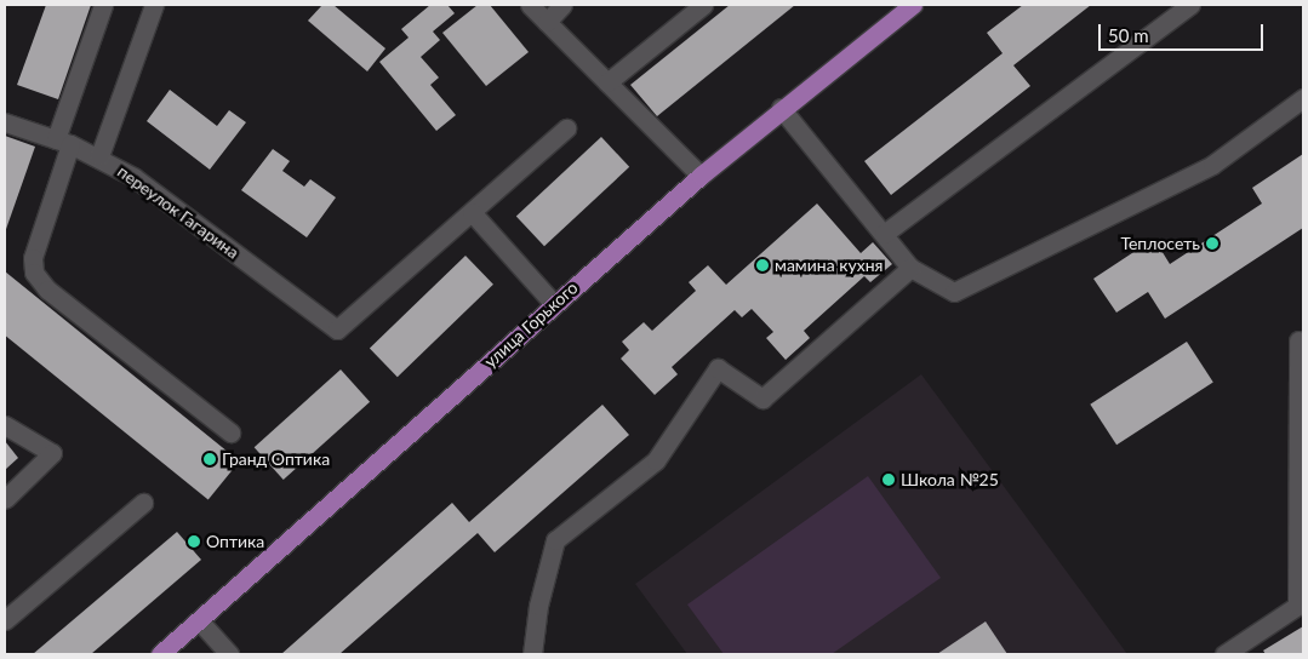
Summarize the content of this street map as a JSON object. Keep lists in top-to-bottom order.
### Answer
{
  "streets": {
    "main road": ["улица Горького"],
    "lane": ["переулок Гагарина"]
  },
  "places": [
    "Теплосеть",
    "мамина кухня",
    "Гранд Оптика",
    "Школа №25",
    "Оптика"
  ],
  "scale_bar": "50 m"
}
